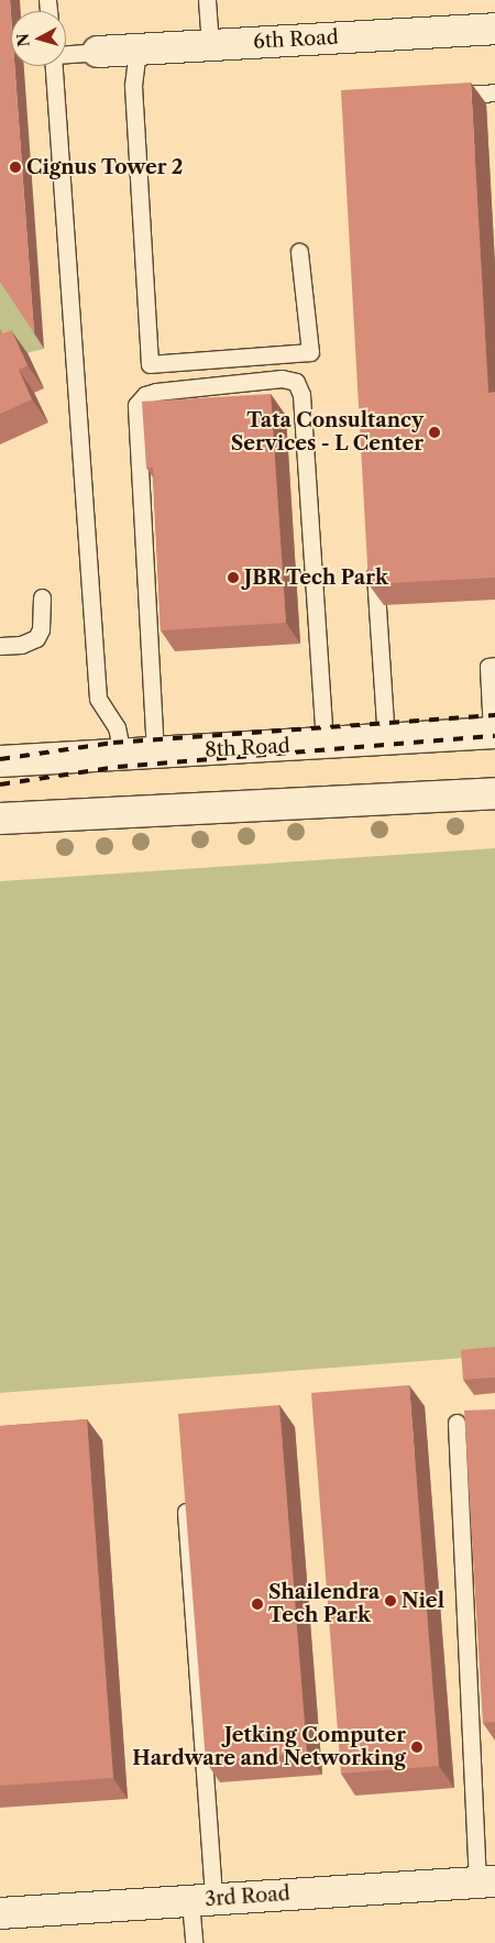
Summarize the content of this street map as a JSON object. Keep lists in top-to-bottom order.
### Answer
{
  "streets": {
    "main road": ["6th Road", "8th Road", "3rd Road"]
  },
  "places": [
    "Cignus Tower 2",
    "Tata Consultancy Services - L Center",
    "JBR Tech Park",
    "Niel",
    "Shailendra Tech Park",
    "Jetking Computer Hardware and Networking"
  ],
  "north": "left"
}
